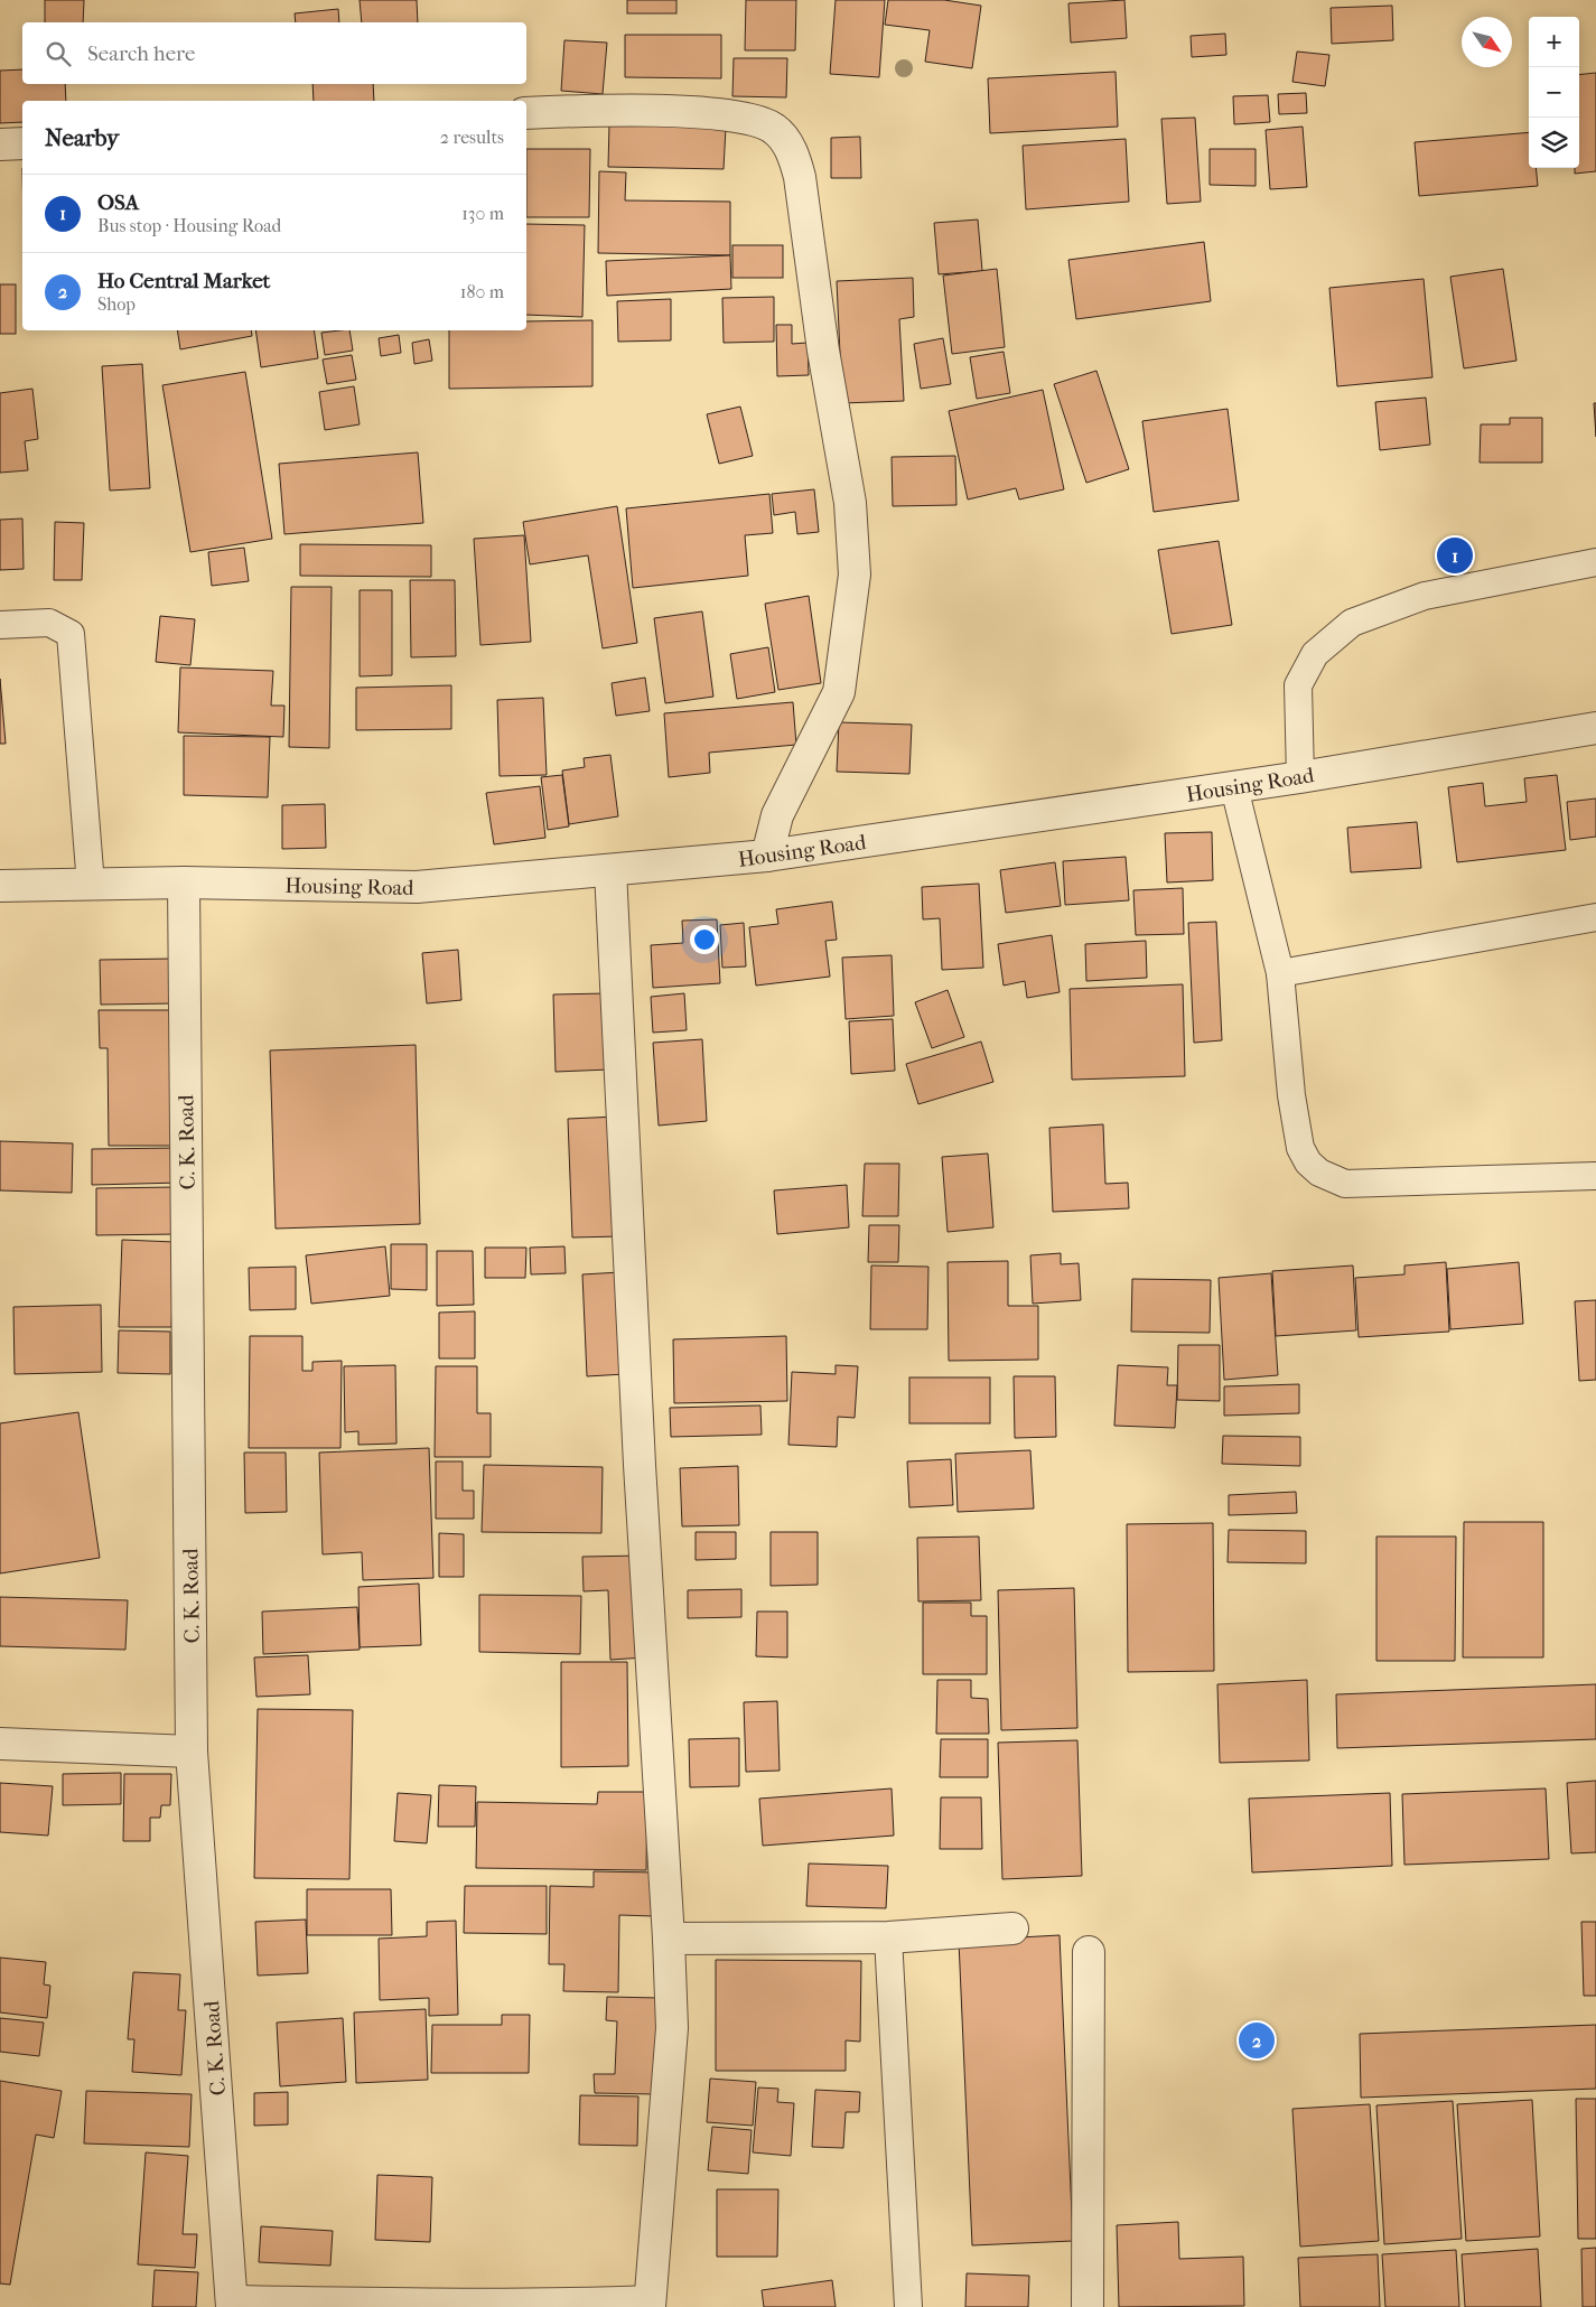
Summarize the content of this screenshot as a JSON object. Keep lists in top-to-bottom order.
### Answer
{
  "streets": {
    "street": ["Housing Road", "C. K. Road"]
  },
  "crossings": [
    ["Housing Road", "C. K. Road"]
  ],
  "north": "bottom right",
  "page": {
    "map_buttons": ["+", "−"],
    "search": "Search here",
    "heading": ["Nearby", "2 results"],
    "list": [
      {
        "mark": "1",
        "name": "OSA",
        "note": "Bus stop · Housing Road",
        "value": "130 m"
      },
      {
        "mark": "2",
        "name": "Ho Central Market",
        "note": "Shop",
        "value": "180 m"
      }
    ],
    "pins": ["1", "2"]
  }
}
